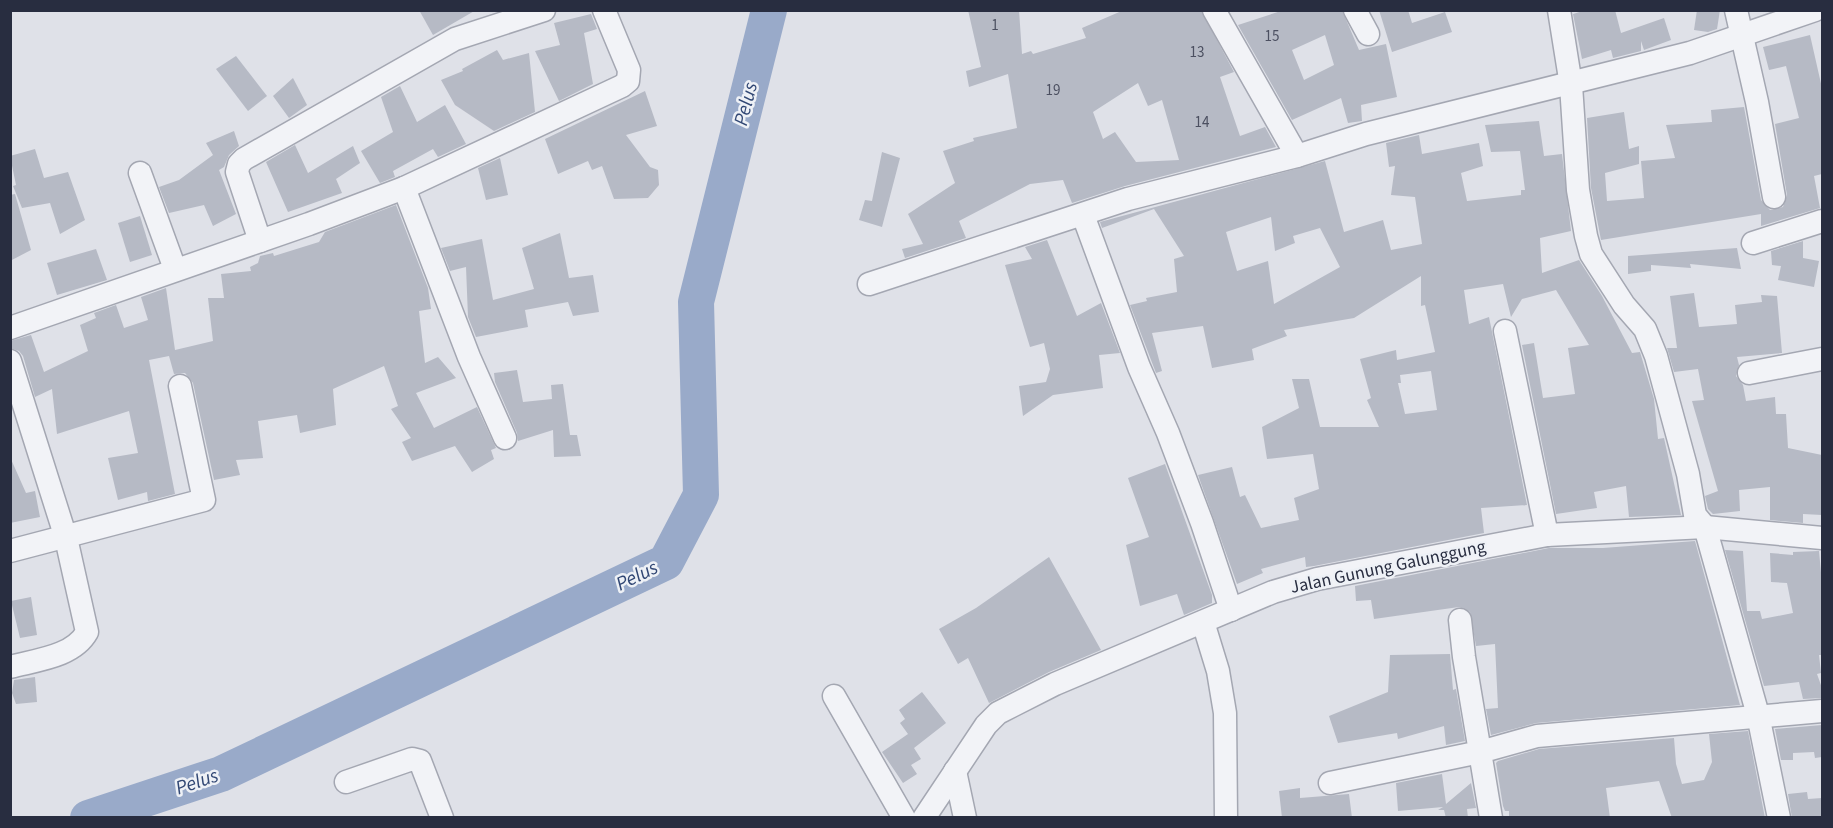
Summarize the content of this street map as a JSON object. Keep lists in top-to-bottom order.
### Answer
{
  "streets": {
    "street": ["Jalan Gunung Galunggung"]
  },
  "water": ["Pelus"],
  "house_numbers": [
    "1",
    "15",
    "13",
    "19",
    "14"
  ]
}
